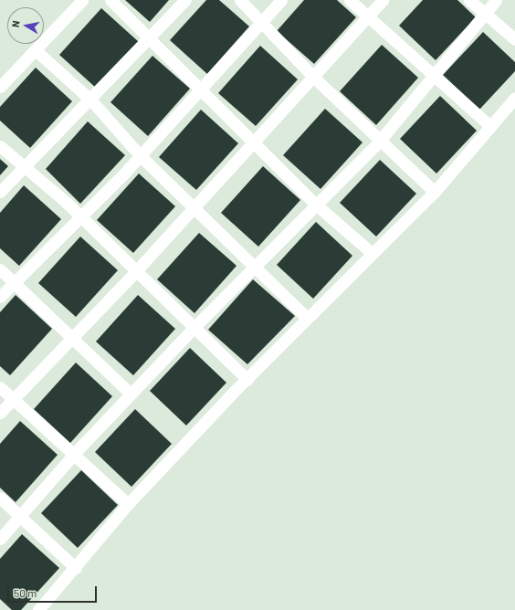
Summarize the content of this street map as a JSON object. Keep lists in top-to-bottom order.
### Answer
{
  "scale_bar": "50 m",
  "north": "left"
}
